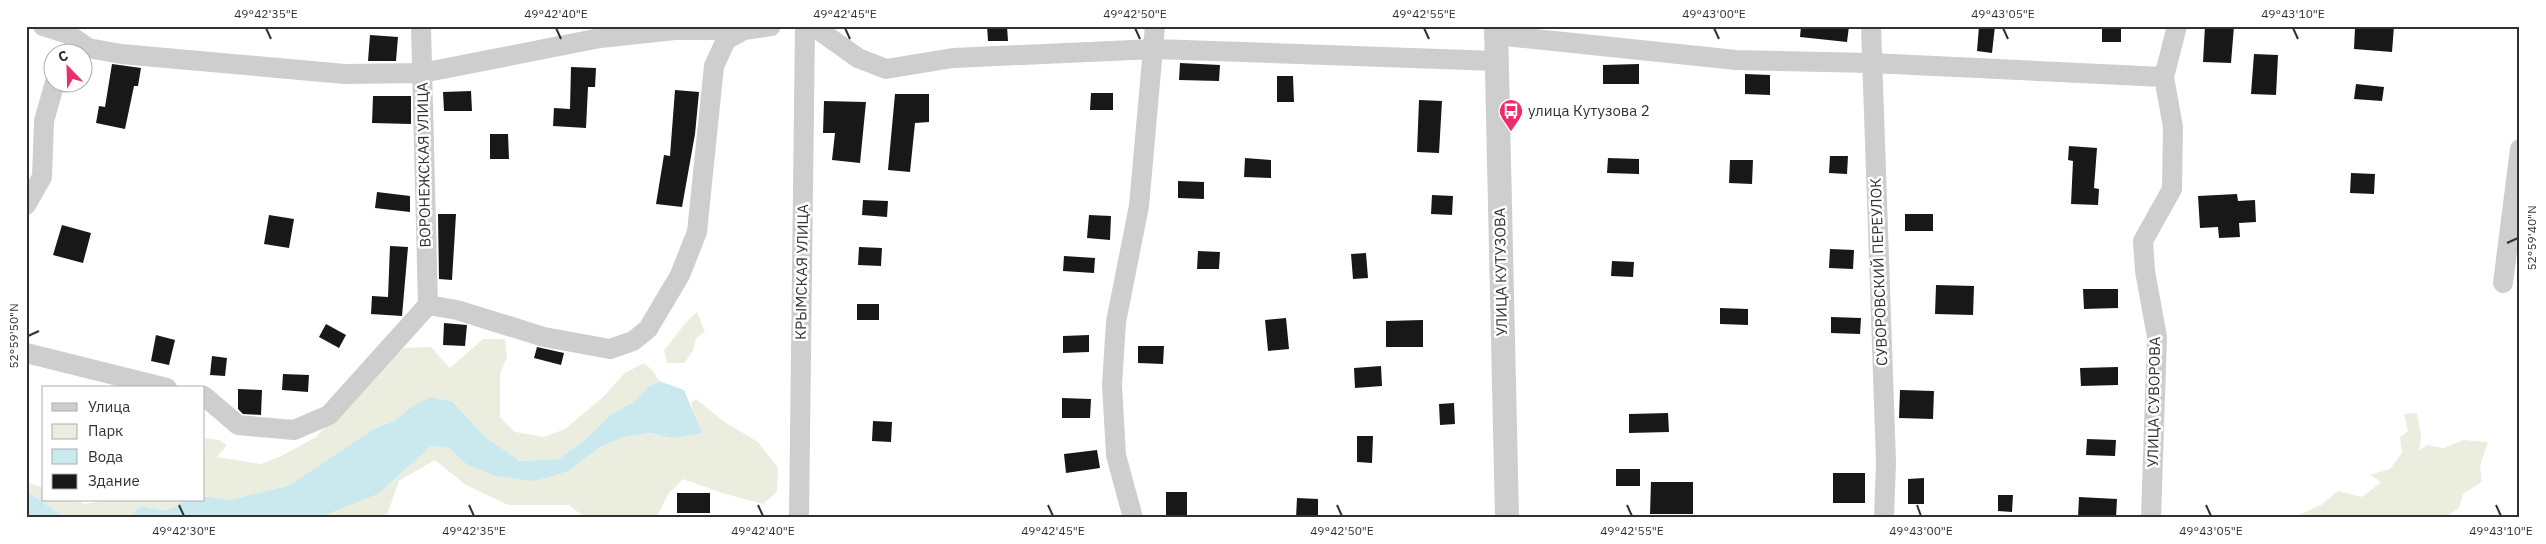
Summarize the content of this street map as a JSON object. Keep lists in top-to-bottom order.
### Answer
{
  "streets": {
    "street": [
      "ВОРОНЕЖСКАЯ УЛИЦА",
      "КРЫМСКАЯ УЛИЦА",
      "УЛИЦА КУТУЗОВА",
      "СУВОРОВСКИЙ ПЕРЕУЛОК",
      "УЛИЦА СУВОРОВА"
    ]
  },
  "places": {
    "bus stop": ["улица Кутузова 2"]
  },
  "legend": [
    "Улица",
    "Парк",
    "Вода",
    "Здание"
  ],
  "north": "top left",
  "coordinates": [
    "49°42'35\"E",
    "49°42'40\"E",
    "49°42'45\"E",
    "49°42'50\"E",
    "49°42'55\"E",
    "49°43'00\"E",
    "49°43'05\"E",
    "49°43'10\"E",
    "52°59'40\"N",
    "52°59'50\"N",
    "49°42'30\"E"
  ]
}
